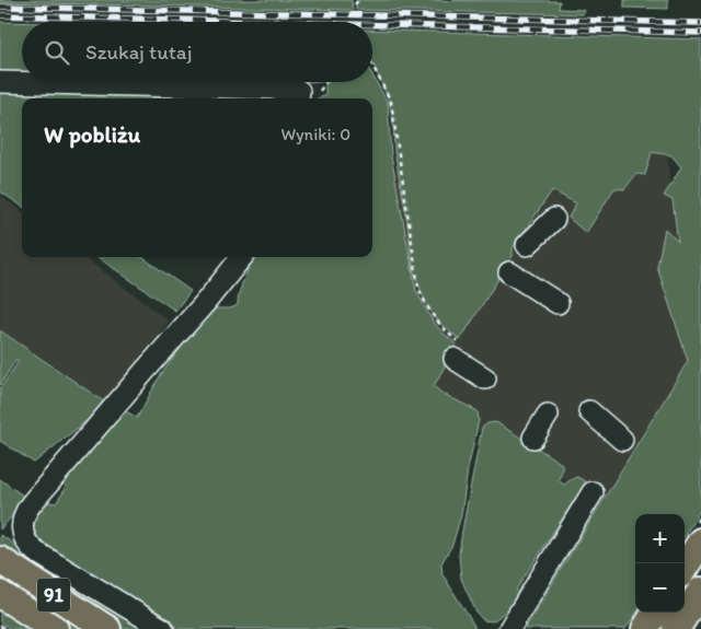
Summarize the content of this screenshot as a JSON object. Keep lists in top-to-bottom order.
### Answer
{
  "streets": {
    "main road": ["91"]
  },
  "page": {
    "search": "Szukaj tutaj",
    "heading": ["W pobliżu", "Wyniki: 0"],
    "map_buttons": ["+", "−"]
  }
}
